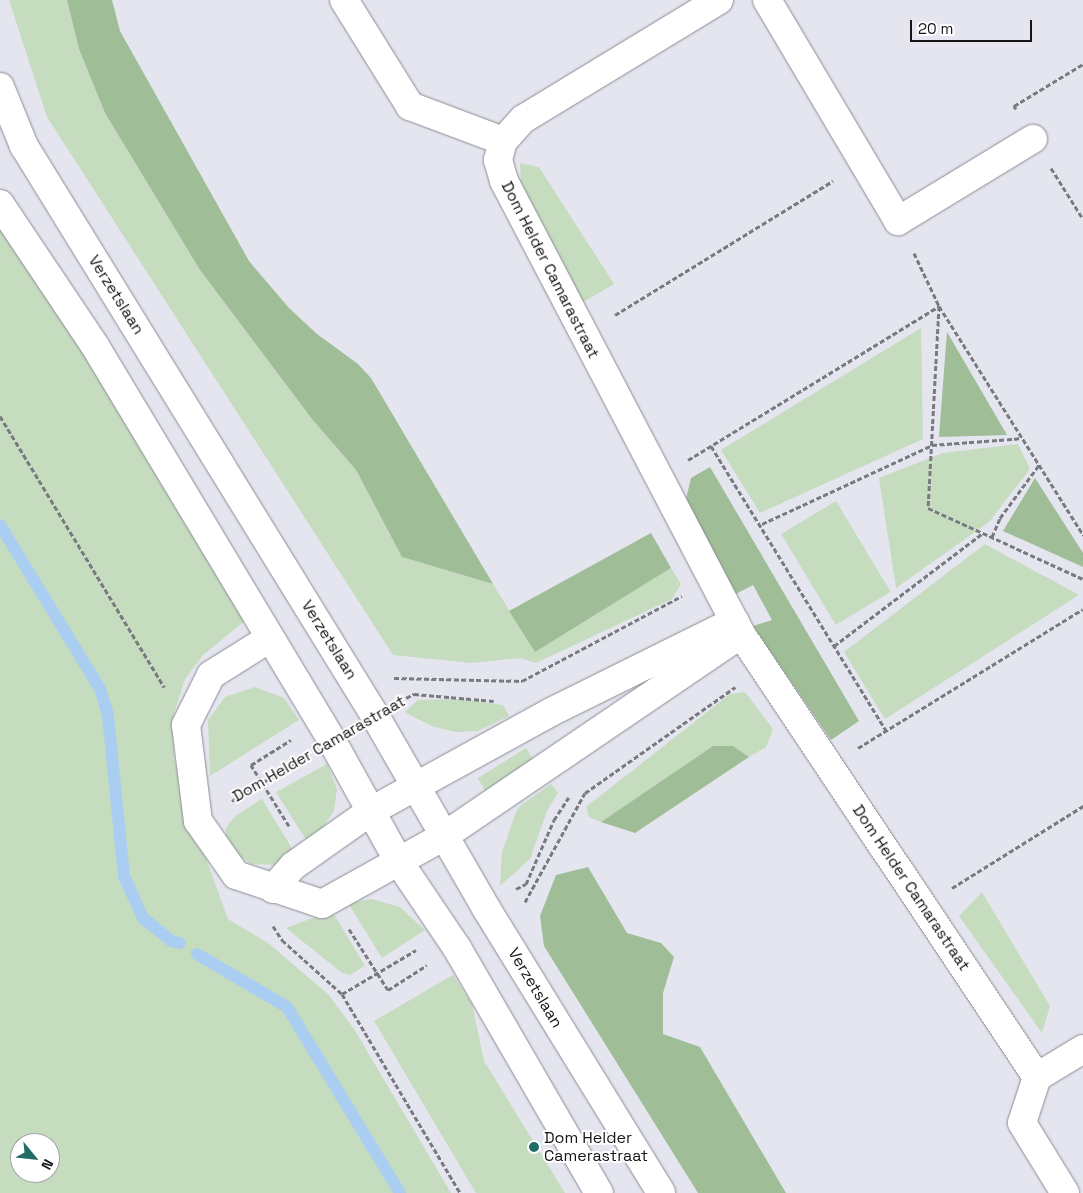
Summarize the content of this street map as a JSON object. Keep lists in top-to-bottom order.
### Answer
{
  "streets": {
    "street": ["Dom Helder Camarastraat", "Verzetslaan"]
  },
  "crossings": [
    ["Dom Helder Camarastraat", "Verzetslaan"]
  ],
  "places": ["Dom Helder Camerastraat"],
  "scale_bar": "20 m",
  "north": "bottom right"
}
